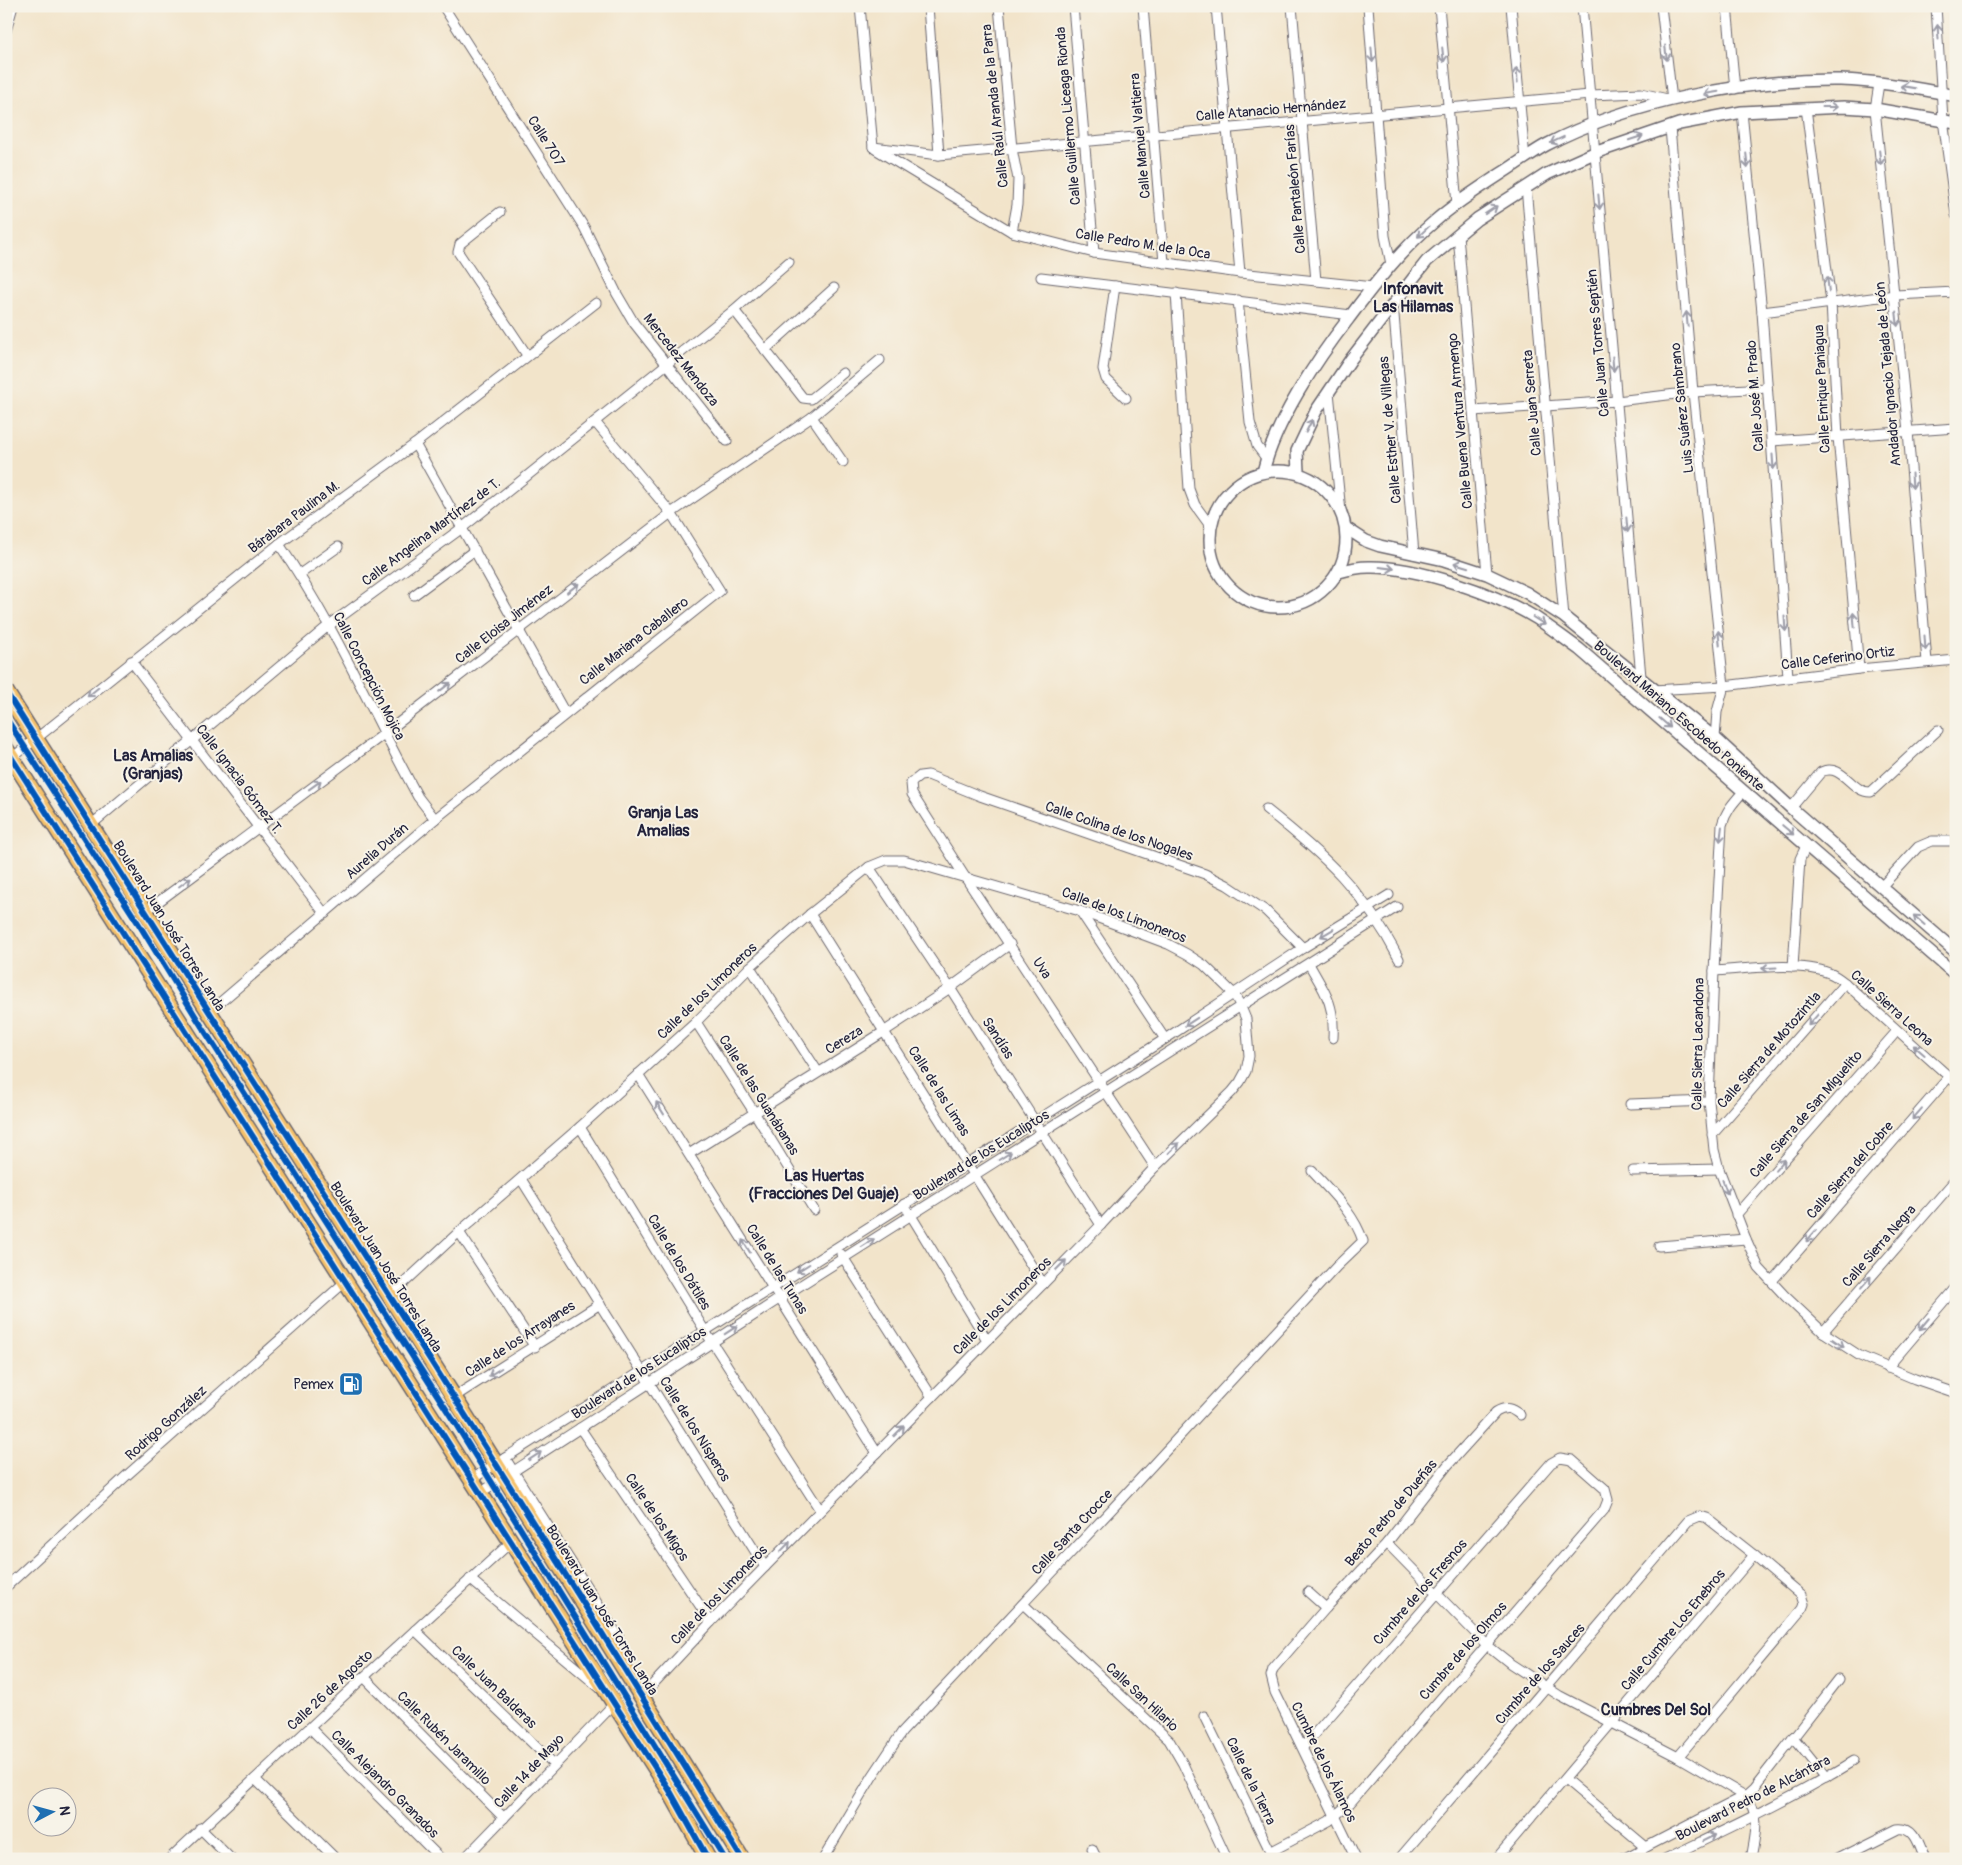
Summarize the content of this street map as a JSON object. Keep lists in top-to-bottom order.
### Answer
{
  "streets": {
    "main road": ["Boulevard Juan José Torres Landa"],
    "street": [
      "Calle Raúl Aranda de la Parra",
      "Calle Atanacio Hernández",
      "Calle Guillermo Liceaga Rionda",
      "Calle Manuel Valtierra",
      "Calle 707",
      "Calle Pantaleón Farías",
      "Calle Pedro M. de la Oca",
      "Calle Juan Torres Septién",
      "Mercedez Mendoza",
      "Andador Ignacio Tejada de León",
      "Calle Enrique Paniagua",
      "Calle José M. Prado",
      "Calle Juan Serreta",
      "Luis Suárez Sambrano",
      "Calle Buena Ventura Armengo",
      "Calle Esther V. de Villegas",
      "Bárabara Paulina M.",
      "Calle Angelina Martínez de T.",
      "Calle Eloisa Jiménez",
      "Calle Mariana Caballero",
      "Calle Ceferino Ortiz",
      "Calle Concepción Mojica",
      "Boulevard Mariano Escobedo Poniente",
      "Calle Ignacia Gómez T.",
      "Calle Colina de los Nogales",
      "Aurelia Durán",
      "Calle de los Limoneros",
      "Uva",
      "Calle Sierra Leona",
      "Sandías",
      "Cereza",
      "Calle Sierra Lacandona",
      "Calle Sierra de Motozintla",
      "Calle de las Limas",
      "Calle de las Guanábanas",
      "Calle Sierra de San Miguelito",
      "Boulevard de los Eucaliptos",
      "Calle Sierra del Cobre",
      "Calle Sierra Negra",
      "Calle de los Dátiles",
      "Calle de las Tunas",
      "Calle de los Arrayanes",
      "Rodrigo González",
      "Calle de los Nísperos",
      "Beato Pedro de Dueñas",
      "Calle de los Migos",
      "Calle Santa Crocce",
      "Cumbre de los Fresnos",
      "Calle Cumbre Los Enebros",
      "Cumbre de los Olmos",
      "Cumbre de los Sauces",
      "Calle Juan Balderas",
      "Calle 26 de Agosto",
      "Calle San Hilario",
      "Calle Rubén Jaramillo",
      "Cumbre de los Álamos",
      "Calle 14 de Mayo",
      "Calle de la Tierra",
      "Calle Alejandro Granados",
      "Boulevard Pedro de Alcántara"
    ]
  },
  "crossings": [
    ["Calle Raúl Aranda de la Parra", "Calle Atanacio Hernández"],
    ["Calle Raúl Aranda de la Parra", "Calle Pedro M. de la Oca"],
    ["Calle Atanacio Hernández", "Calle Guillermo Liceaga Rionda"],
    ["Calle Atanacio Hernández", "Calle Manuel Valtierra"],
    ["Calle Atanacio Hernández", "Calle Pantaleón Farías"],
    ["Calle Atanacio Hernández", "Calle Pedro M. de la Oca"],
    ["Calle Atanacio Hernández", "Calle Juan Torres Septién"],
    ["Calle Guillermo Liceaga Rionda", "Calle Pedro M. de la Oca"],
    ["Calle Manuel Valtierra", "Calle Pedro M. de la Oca"],
    ["Calle 707", "Mercedez Mendoza"],
    ["Calle Pantaleón Farías", "Calle Pedro M. de la Oca"],
    ["Calle Juan Torres Septién", "Boulevard Mariano Escobedo Poniente"],
    ["Mercedez Mendoza", "Calle Angelina Martínez de T."],
    ["Andador Ignacio Tejada de León", "Calle Ceferino Ortiz"],
    ["Calle Enrique Paniagua", "Calle Ceferino Ortiz"],
    ["Calle José M. Prado", "Calle Ceferino Ortiz"],
    ["Calle Juan Serreta", "Boulevard Mariano Escobedo Poniente"],
    ["Luis Suárez Sambrano", "Calle Ceferino Ortiz"],
    ["Calle Buena Ventura Armengo", "Boulevard Mariano Escobedo Poniente"],
    ["Calle Esther V. de Villegas", "Boulevard Mariano Escobedo Poniente"],
    ["Bárabara Paulina M.", "Calle Concepción Mojica"],
    ["Bárabara Paulina M.", "Calle Ignacia Gómez T."],
    ["Bárabara Paulina M.", "Boulevard Juan José Torres Landa"],
    ["Calle Angelina Martínez de T.", "Calle Concepción Mojica"],
    ["Calle Angelina Martínez de T.", "Calle Ignacia Gómez T."],
    ["Calle Angelina Martínez de T.", "Boulevard Juan José Torres Landa"],
    ["Calle Eloisa Jiménez", "Calle Mariana Caballero"],
    ["Calle Eloisa Jiménez", "Calle Concepción Mojica"],
    ["Calle Eloisa Jiménez", "Calle Ignacia Gómez T."],
    ["Calle Eloisa Jiménez", "Boulevard Juan José Torres Landa"],
    ["Calle Mariana Caballero", "Aurelia Durán"],
    ["Calle Ceferino Ortiz", "Boulevard Mariano Escobedo Poniente"],
    ["Calle Concepción Mojica", "Aurelia Durán"],
    ["Boulevard Mariano Escobedo Poniente", "Calle Sierra Lacandona"],
    ["Calle Ignacia Gómez T.", "Aurelia Durán"],
    ["Calle Colina de los Nogales", "Uva"],
    ["Calle Colina de los Nogales", "Boulevard de los Eucaliptos"],
    ["Aurelia Durán", "Boulevard Juan José Torres Landa"],
    ["Calle de los Limoneros", "Boulevard Juan José Torres Landa"],
    ["Calle de los Limoneros", "Uva"],
    ["Calle de los Limoneros", "Sandías"],
    ["Calle de los Limoneros", "Calle de las Limas"],
    ["Calle de los Limoneros", "Calle de las Guanábanas"],
    ["Calle de los Limoneros", "Boulevard de los Eucaliptos"],
    ["Calle de los Limoneros", "Calle de los Dátiles"],
    ["Calle de los Limoneros", "Calle de las Tunas"],
    ["Calle de los Limoneros", "Calle de los Nísperos"],
    ["Calle de los Limoneros", "Calle de los Migos"],
    ["Boulevard Juan José Torres Landa", "Boulevard de los Eucaliptos"],
    ["Boulevard Juan José Torres Landa", "Calle de los Arrayanes"],
    ["Uva", "Cereza"],
    ["Uva", "Boulevard de los Eucaliptos"],
    ["Calle Sierra Leona", "Calle Sierra Lacandona"],
    ["Calle Sierra Leona", "Calle Sierra de Motozintla"],
    ["Calle Sierra Leona", "Calle Sierra de San Miguelito"],
    ["Calle Sierra Leona", "Calle Sierra del Cobre"],
    ["Sandías", "Cereza"],
    ["Sandías", "Boulevard de los Eucaliptos"],
    ["Cereza", "Calle de las Limas"],
    ["Cereza", "Calle de las Guanábanas"],
    ["Cereza", "Calle de las Tunas"],
    ["Calle Sierra Lacandona", "Calle Sierra de Motozintla"],
    ["Calle Sierra Lacandona", "Calle Sierra de San Miguelito"],
    ["Calle Sierra Lacandona", "Calle Sierra del Cobre"],
    ["Calle Sierra Lacandona", "Calle Sierra Negra"],
    ["Calle de las Limas", "Boulevard de los Eucaliptos"],
    ["Boulevard de los Eucaliptos", "Calle de los Dátiles"],
    ["Boulevard de los Eucaliptos", "Calle de las Tunas"],
    ["Boulevard de los Eucaliptos", "Calle de los Nísperos"],
    ["Boulevard de los Eucaliptos", "Calle de los Migos"],
    ["Calle de los Arrayanes", "Calle de los Nísperos"],
    ["Beato Pedro de Dueñas", "Cumbre de los Álamos"],
    ["Calle Santa Crocce", "Calle San Hilario"],
    ["Cumbre de los Fresnos", "Cumbre de los Olmos"],
    ["Cumbre de los Fresnos", "Cumbre de los Álamos"],
    ["Calle Cumbre Los Enebros", "Cumbre de los Sauces"],
    ["Cumbre de los Olmos", "Cumbre de los Álamos"],
    ["Cumbre de los Olmos", "Calle de la Tierra"],
    ["Calle Juan Balderas", "Calle 26 de Agosto"],
    ["Calle Juan Balderas", "Calle 14 de Mayo"],
    ["Calle 26 de Agosto", "Calle Rubén Jaramillo"],
    ["Calle 26 de Agosto", "Calle Alejandro Granados"],
    ["Calle Rubén Jaramillo", "Calle 14 de Mayo"]
  ],
  "one_way": [
    "Calle Juan Torres Septién",
    "Andador Ignacio Tejada de León",
    "Calle Enrique Paniagua",
    "Calle José M. Prado",
    "Luis Suárez Sambrano",
    "Calle Eloisa Jiménez",
    "Calle Sierra Leona",
    "Calle Sierra Lacandona",
    "Calle Sierra de Motozintla",
    "Calle Sierra de San Miguelito",
    "Calle Sierra del Cobre",
    "Calle de las Tunas",
    "Calle de los Arrayanes"
  ],
  "districts": [
    "Infonavit Las Hilamas",
    "Las Amalias (Granjas)",
    "Granja Las Amalias",
    "Las Huertas (Fracciones Del Guaje)",
    "Cumbres Del Sol"
  ],
  "places": {
    "fuel station": ["Pemex"]
  },
  "north": "right"
}
